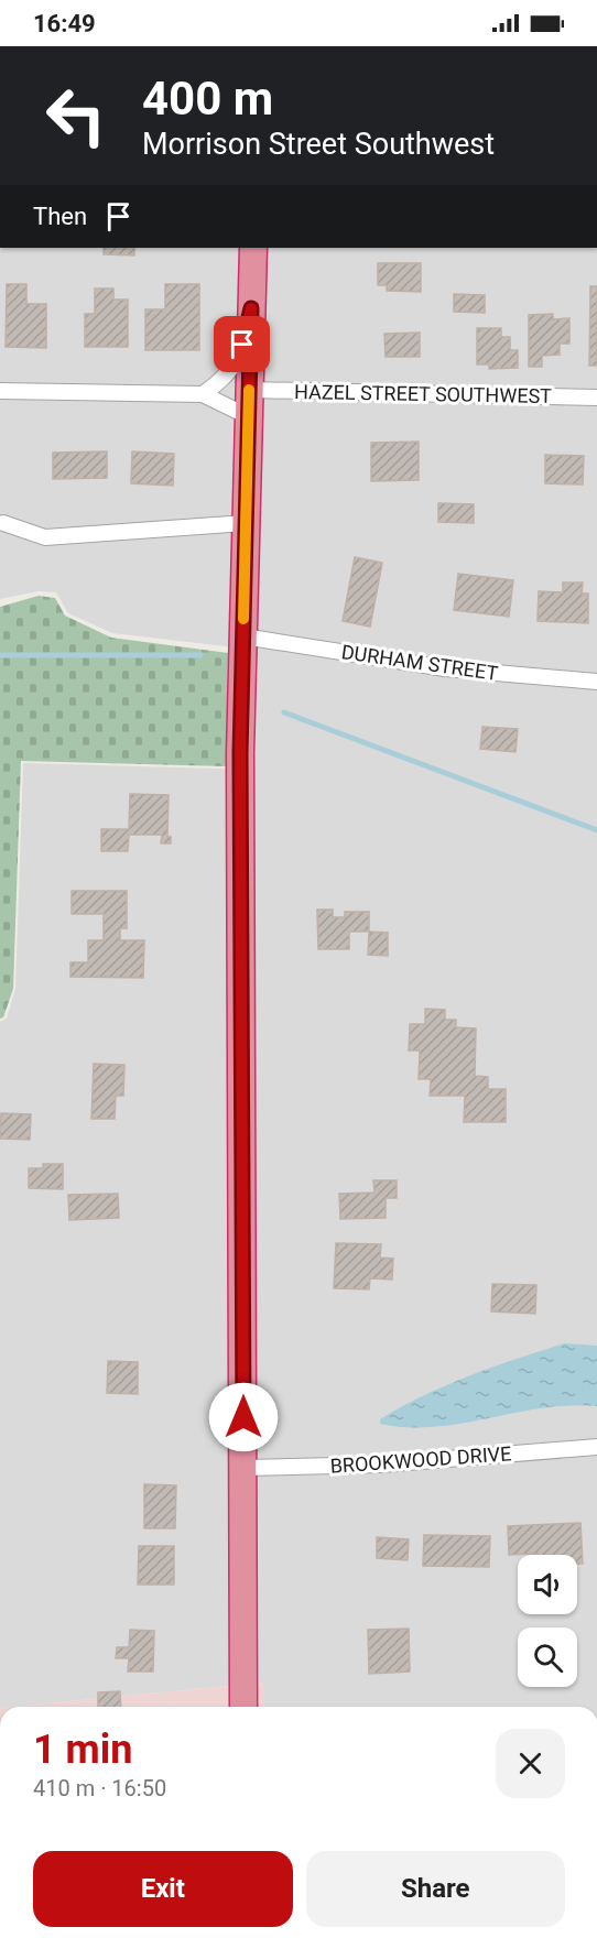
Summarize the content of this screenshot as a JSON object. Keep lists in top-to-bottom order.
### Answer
{
  "streets": {
    "street": ["HAZEL STREET SOUTHWEST", "DURHAM STREET", "BROOKWOOD DRIVE"]
  },
  "page": {
    "status": "16:49",
    "turn": ["400 m", "Morrison Street Southwest"],
    "then": "Then",
    "heading": ["1 min", "410 m · 16:50"],
    "buttons": ["Exit", "Share"]
  }
}
